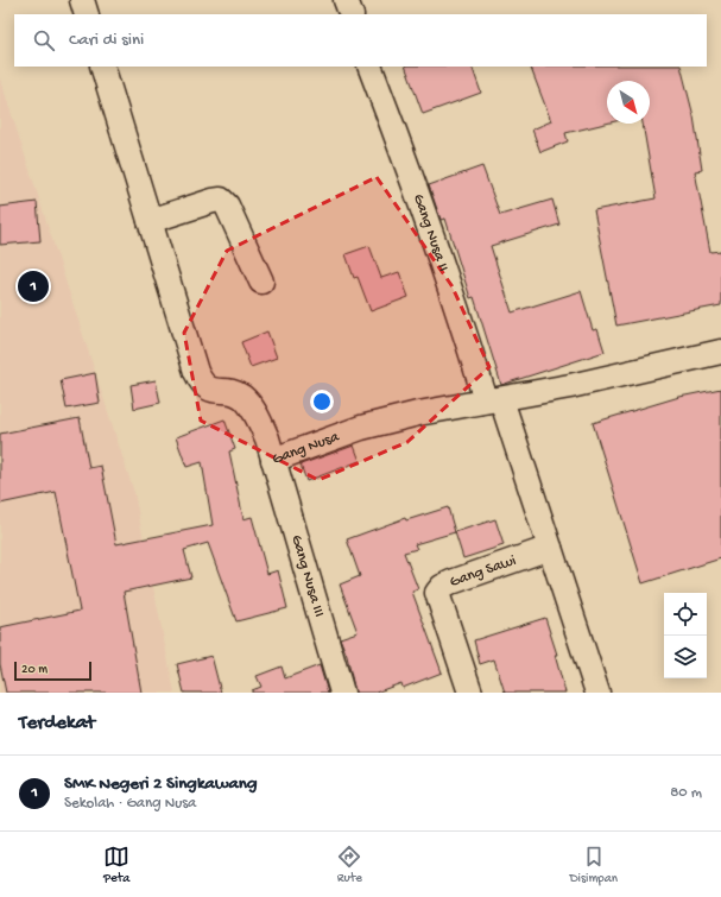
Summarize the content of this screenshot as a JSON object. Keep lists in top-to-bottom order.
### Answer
{
  "streets": {
    "street": [
      "Gang Nusa II",
      "Gang Nusa",
      "Gang Sawi",
      "Gang Nusa III"
    ]
  },
  "crossings": [
    ["Gang Nusa II", "Gang Nusa"],
    ["Gang Nusa II", "Gang Sawi"],
    ["Gang Nusa", "Gang Nusa III"]
  ],
  "scale_bar": "20 m",
  "north": "bottom right",
  "page": {
    "search": "Cari di sini",
    "pins": "1",
    "scale": "20 m",
    "heading": "Terdekat",
    "list": [
      {
        "mark": "1",
        "name": "SMK Negeri 2 Singkawang",
        "note": "Sekolah · Gang Nusa",
        "value": "80 m"
      }
    ],
    "nav": ["Peta", "Rute", "Disimpan"]
  }
}
